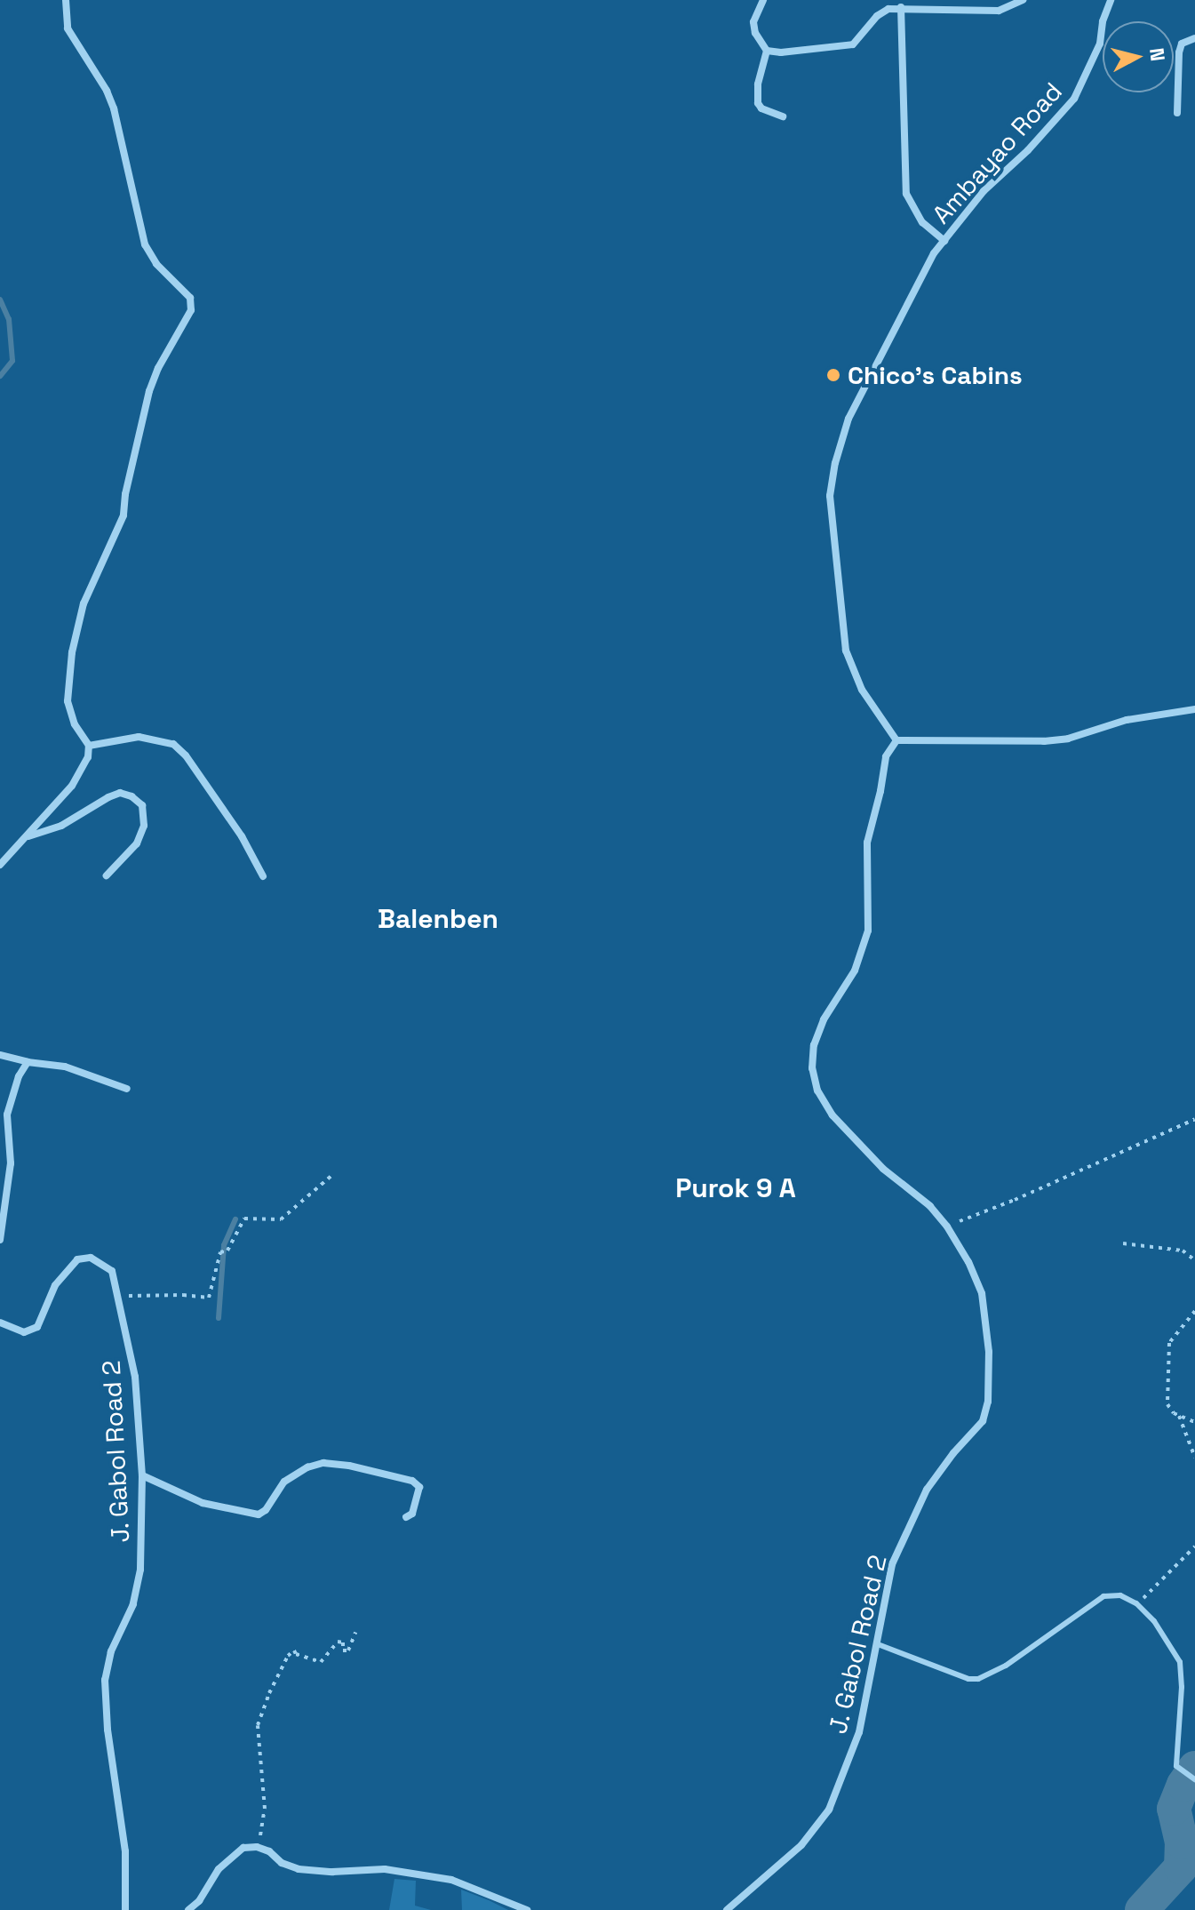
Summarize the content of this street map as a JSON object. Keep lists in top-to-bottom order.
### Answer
{
  "streets": {
    "street": ["Ambayao Road", "J. Gabol Road 2"]
  },
  "crossings": [
    ["Ambayao Road", "J. Gabol Road 2"]
  ],
  "districts": ["Balenben", "Purok 9 A"],
  "places": ["Chico's Cabins"],
  "north": "right"
}
